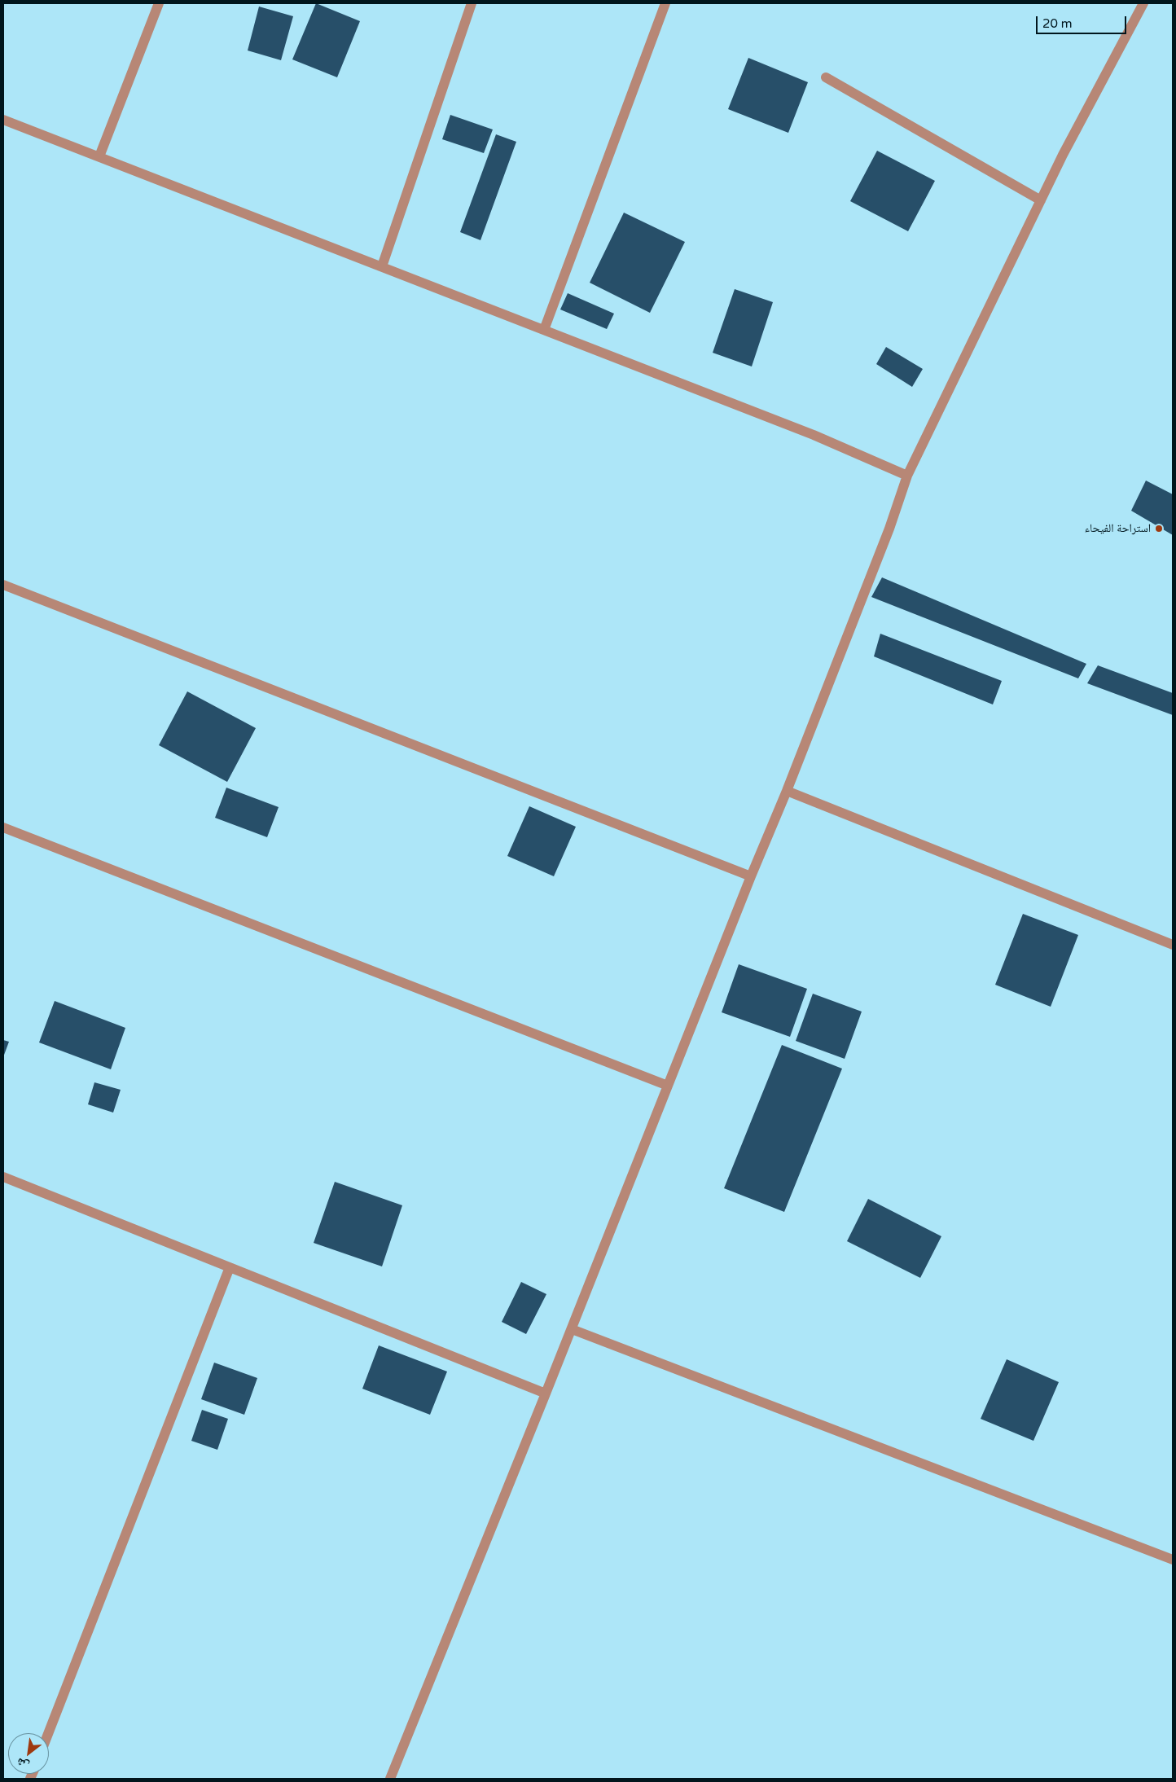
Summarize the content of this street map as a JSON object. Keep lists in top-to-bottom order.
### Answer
{
  "places": ["استراحة الفيحاء"],
  "scale_bar": "20 m",
  "north": "bottom left"
}
